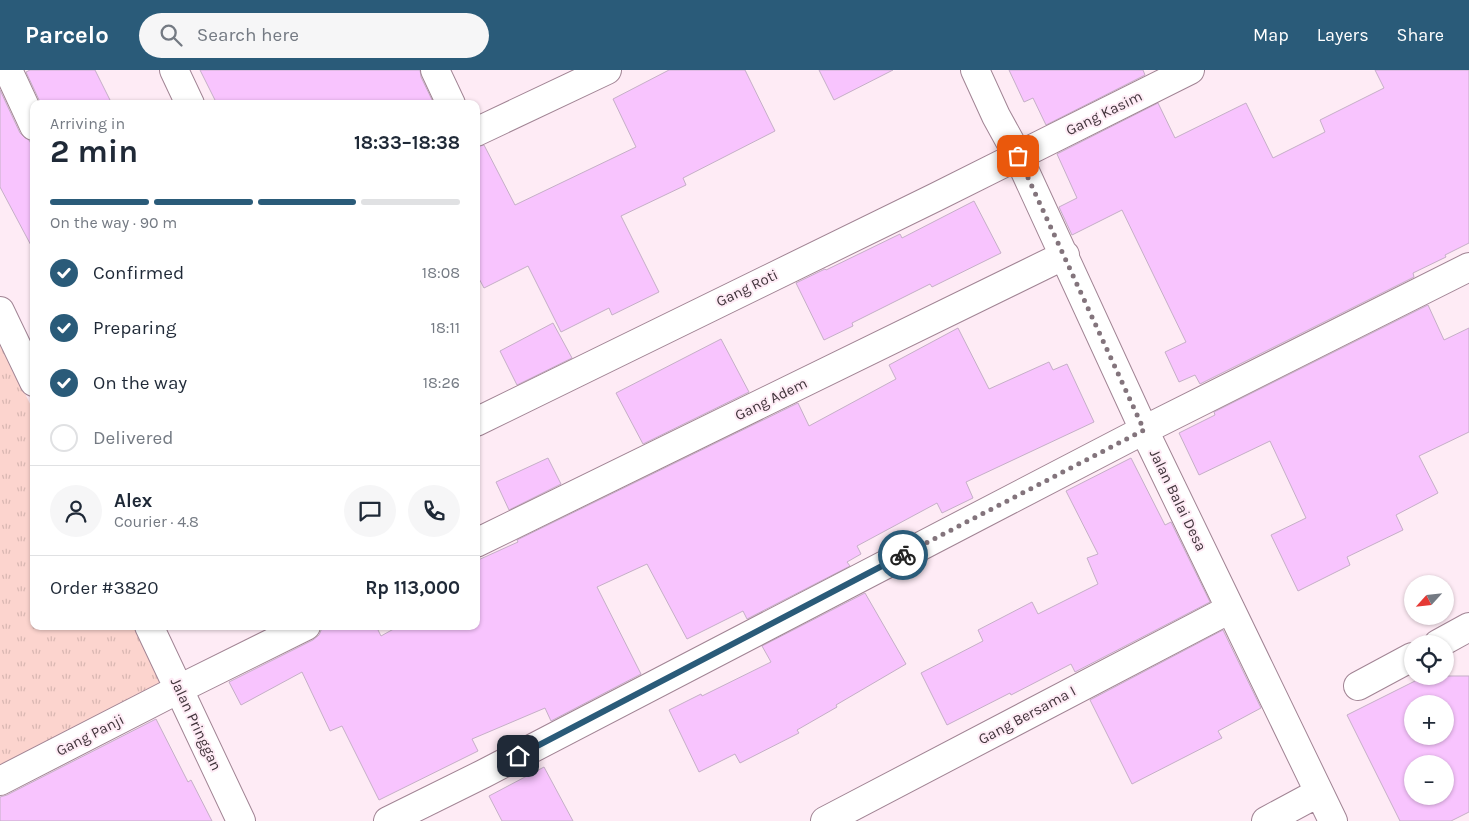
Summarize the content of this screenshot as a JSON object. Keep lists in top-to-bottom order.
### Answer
{
  "streets": {
    "street": [
      "Gang Kasim",
      "Gang Roti",
      "Gang Adem",
      "Jalan Balai Desa",
      "Gang Bersama I",
      "Jalan Pringgan",
      "Gang Panji"
    ]
  },
  "crossings": [
    ["Gang Kasim", "Gang Roti"],
    ["Gang Kasim", "Jalan Balai Desa"],
    ["Gang Roti", "Jalan Balai Desa"],
    ["Gang Adem", "Jalan Balai Desa"],
    ["Jalan Balai Desa", "Gang Bersama I"],
    ["Jalan Pringgan", "Gang Panji"]
  ],
  "north": "bottom left",
  "page": {
    "header": "Parcelo",
    "search": "Search here",
    "nav": ["Map", "Layers", "Share"],
    "heading": ["2 min", "Arriving in", "18:33–18:38"],
    "panel": [
      "Alex",
      "Courier · 4.8",
      "Order #3820",
      "Rp 113,000"
    ],
    "bar": "On the way · 90 m",
    "list": [
      ["Confirmed", "18:08"],
      ["Preparing", "18:11"],
      ["On the way", "18:26"],
      "Delivered"
    ],
    "map_buttons": ["+", "−"]
  }
}
